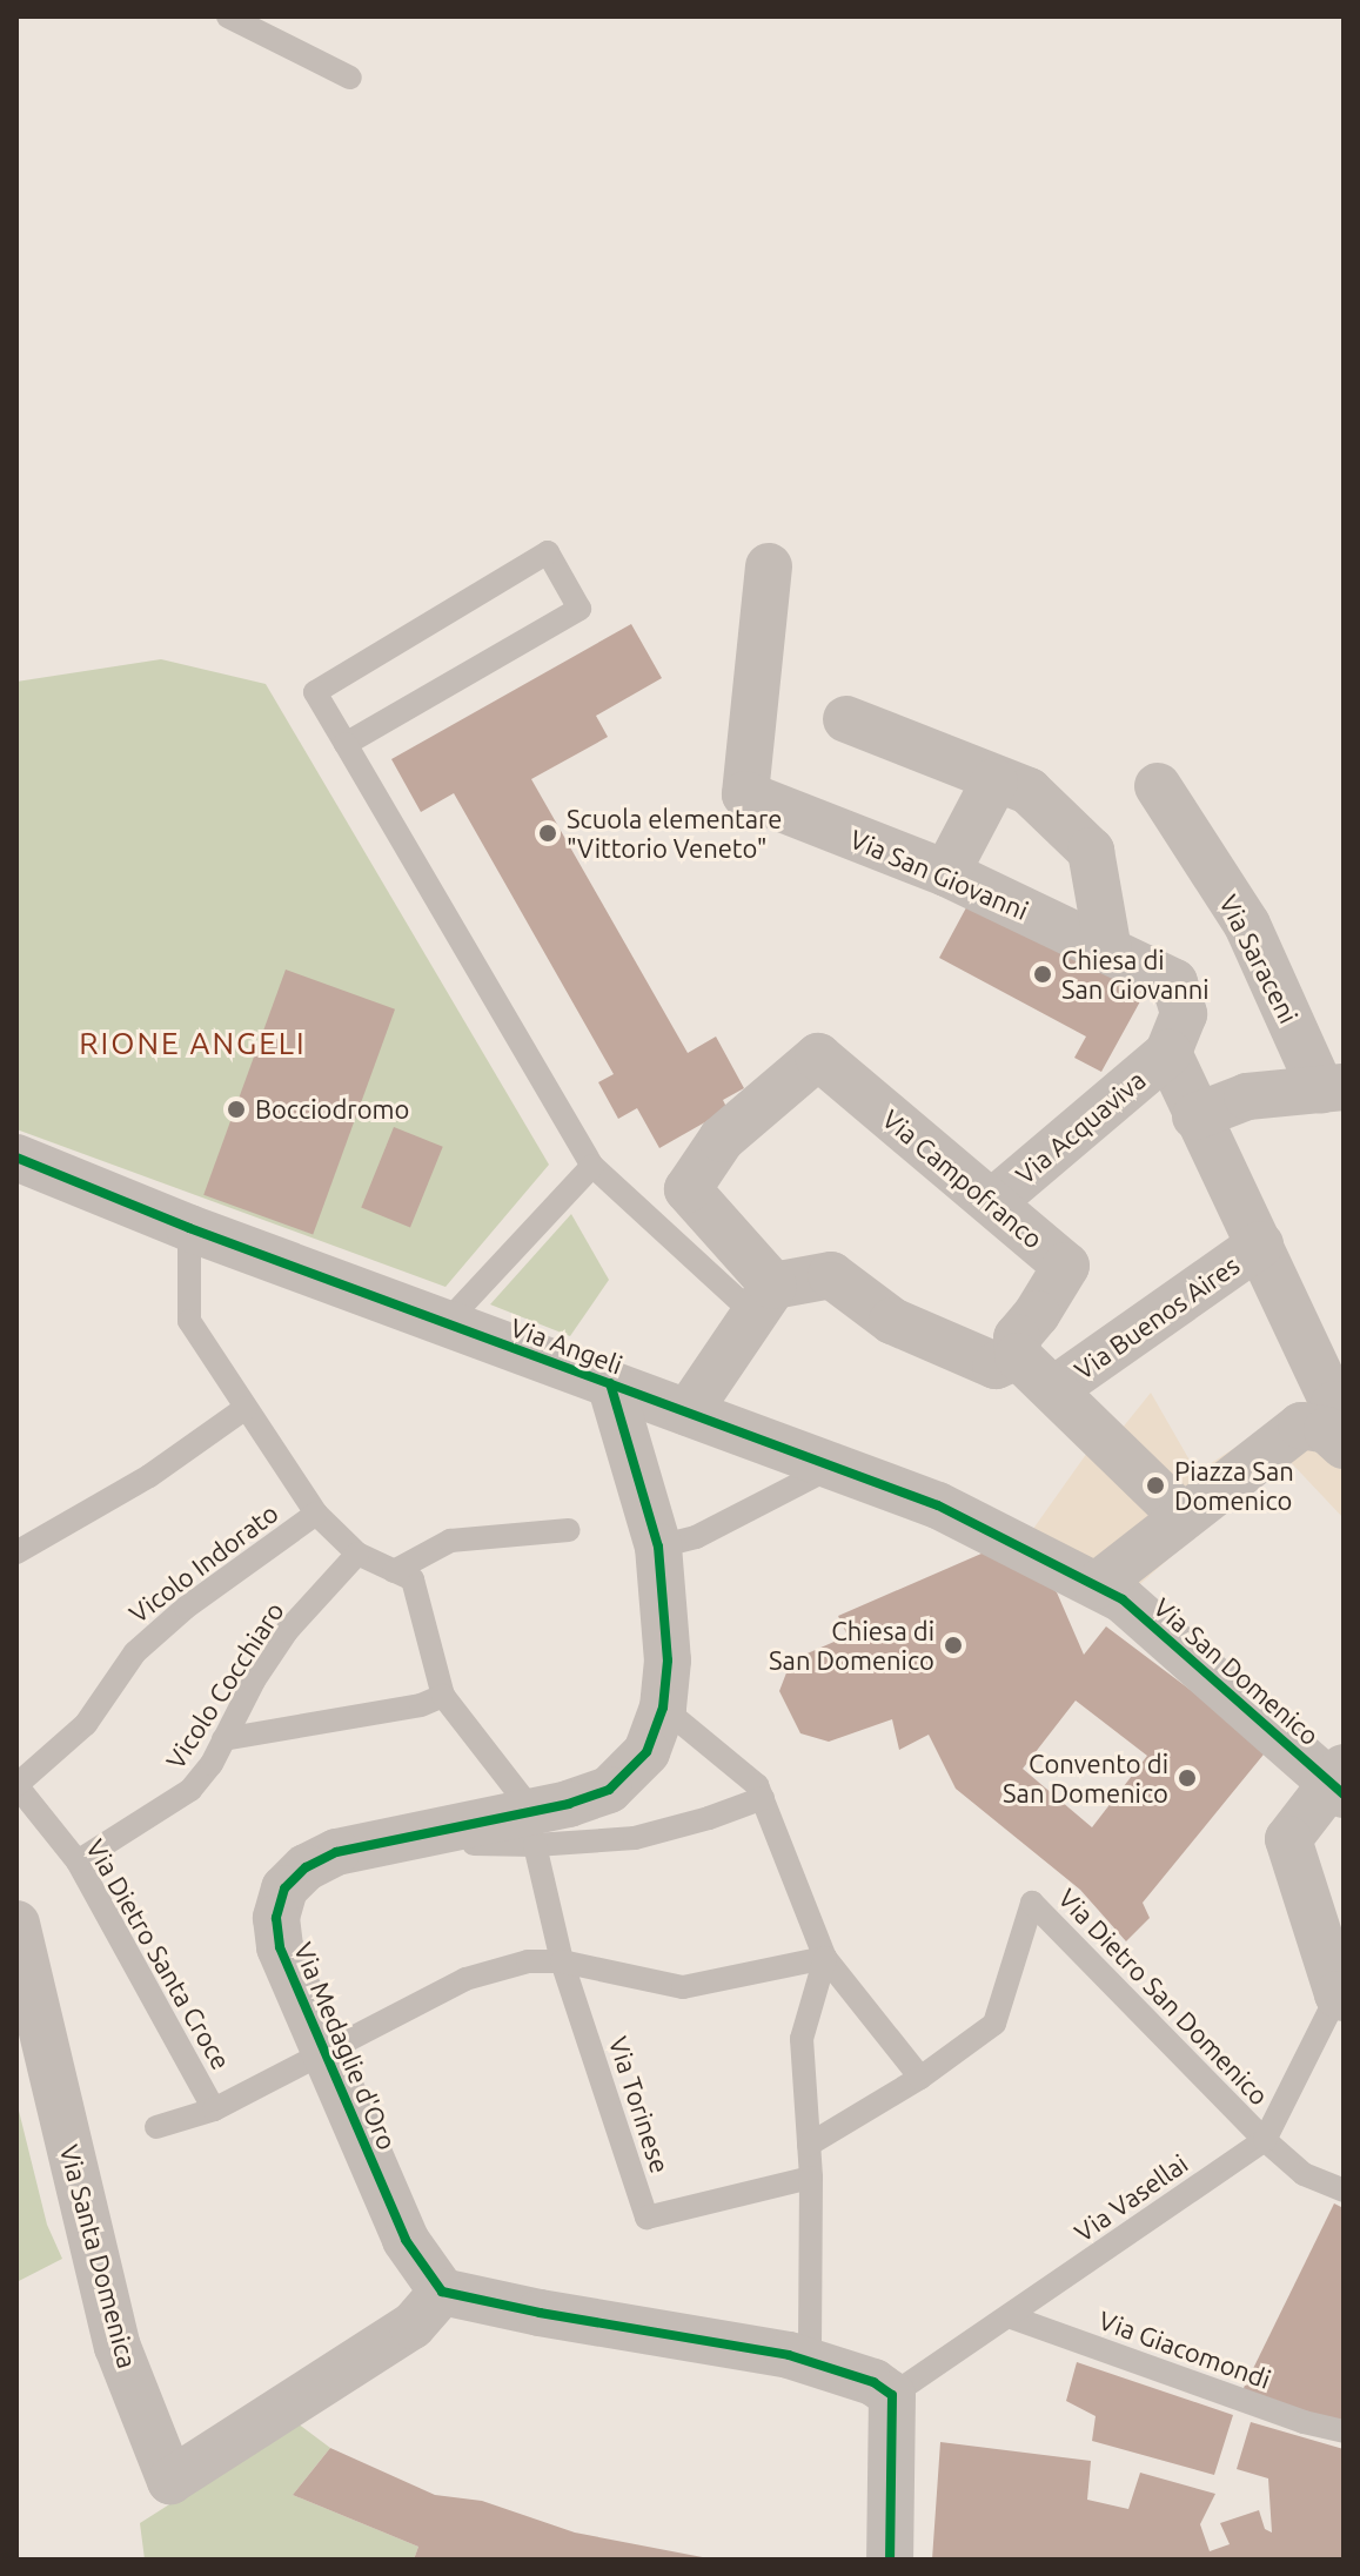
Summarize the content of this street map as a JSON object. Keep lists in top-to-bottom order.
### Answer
{
  "streets": {
    "street": [
      "Via San Giovanni",
      "Via Saraceni",
      "Via Acquaviva",
      "Via Campofranco",
      "Via Buenos Aires",
      "Via Angeli",
      "Via San Domenico",
      "Via Medaglie d'Oro",
      "Via Santa Domenica"
    ],
    "lane": [
      "Vicolo Indorato",
      "Vicolo Cocchiaro",
      "Via Dietro Santa Croce",
      "Via Dietro San Domenico",
      "Via Torinese",
      "Via Vasellai",
      "Via Giacomondi"
    ]
  },
  "crossings": [
    ["Via San Giovanni", "Via Acquaviva"],
    ["Via Acquaviva", "Via Campofranco"],
    ["Via Angeli", "Via San Domenico"],
    ["Via Angeli", "Via Medaglie d'Oro"],
    ["Vicolo Indorato", "Via Dietro Santa Croce"],
    ["Vicolo Cocchiaro", "Via Dietro Santa Croce"],
    ["Via Dietro San Domenico", "Via Vasellai"],
    ["Via Medaglie d'Oro", "Via Torinese"],
    ["Via Medaglie d'Oro", "Via Santa Domenica"],
    ["Via Vasellai", "Via Giacomondi"]
  ],
  "districts": ["RIONE ANGELI"],
  "places": [
    "Scuola elementare \"Vittorio Veneto\"",
    "Chiesa di San Giovanni",
    "Bocciodromo",
    "Piazza San Domenico",
    "Chiesa di San Domenico",
    "Convento di San Domenico"
  ]
}
